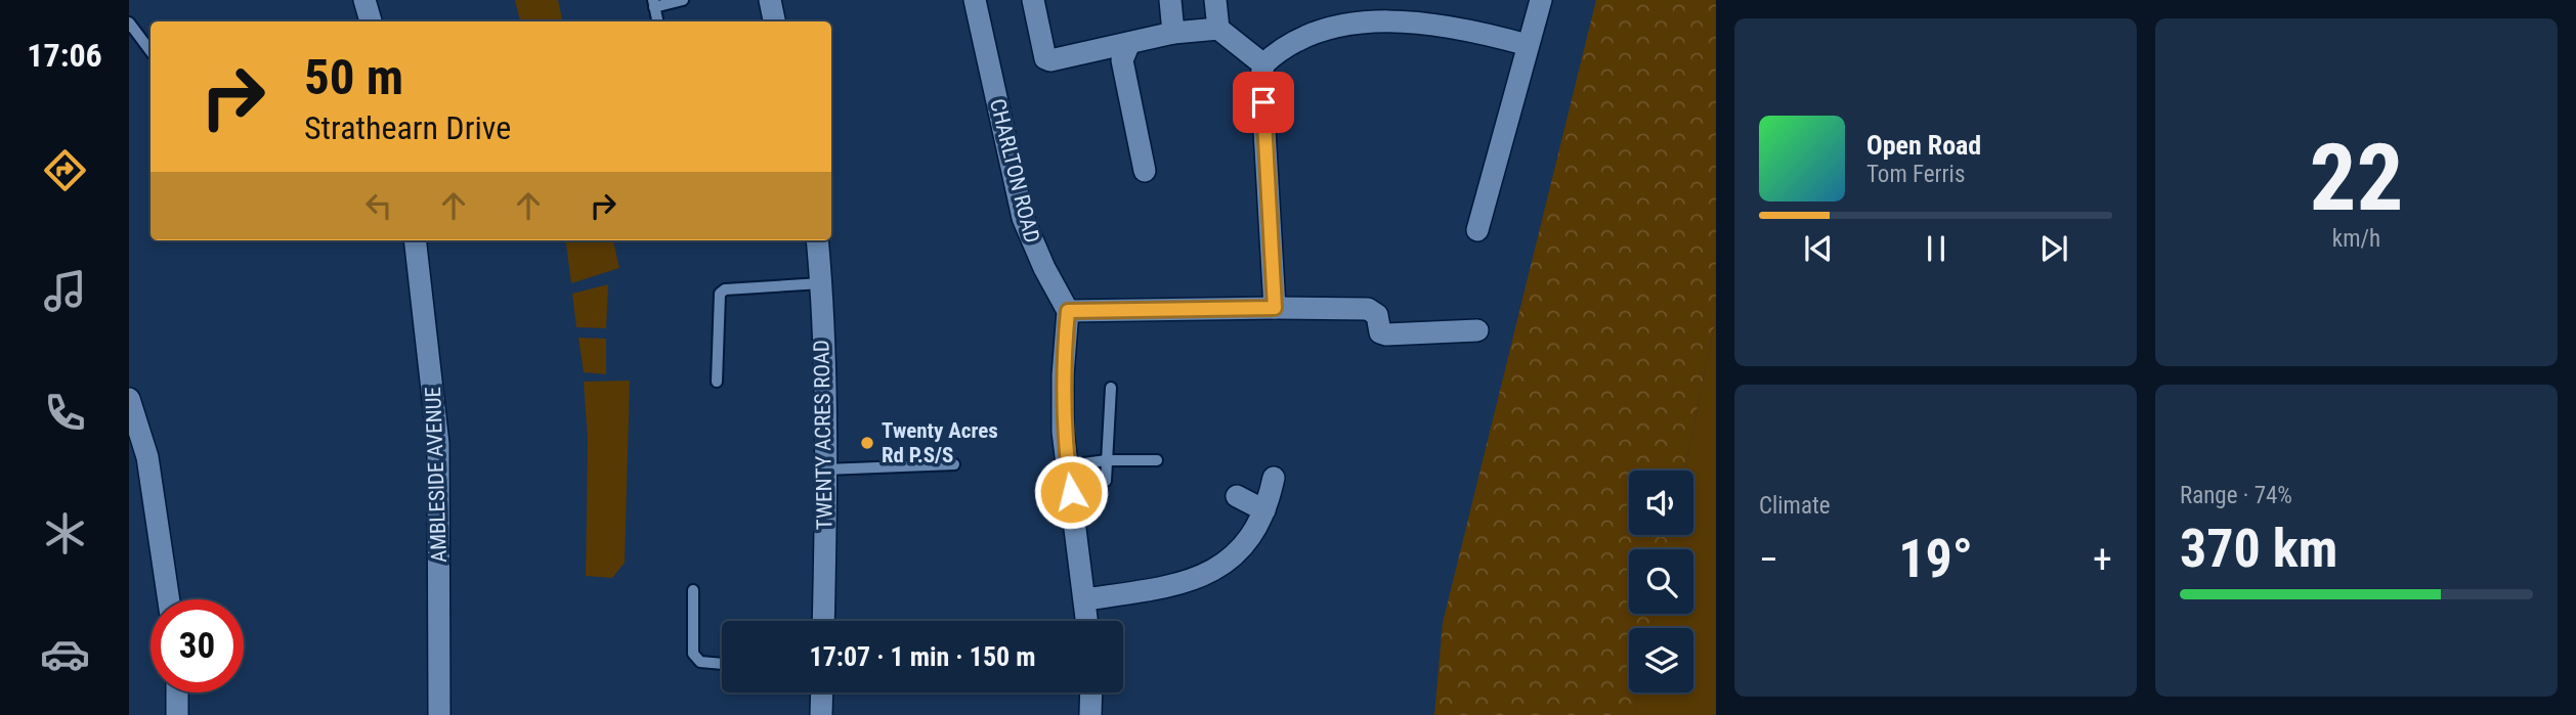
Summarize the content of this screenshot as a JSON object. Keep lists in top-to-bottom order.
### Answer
{
  "streets": {
    "street": ["CHARLTON ROAD", "TWENTY ACRES ROAD", "AMBLESIDE AVENUE"]
  },
  "places": ["Twenty Acres Rd P.S/S"],
  "page": {
    "tabs": "17:06",
    "tile": [
      ["22", "km/h"],
      "Climate",
      ["Range · 74%", "370 km"]
    ],
    "turn": ["50 m", "Strathearn Drive"],
    "song": ["Open Road", "Tom Ferris"],
    "heat": ["−", "19°", "+"],
    "limit": "30",
    "trip": "17:07 · 1 min · 150 m"
  }
}
